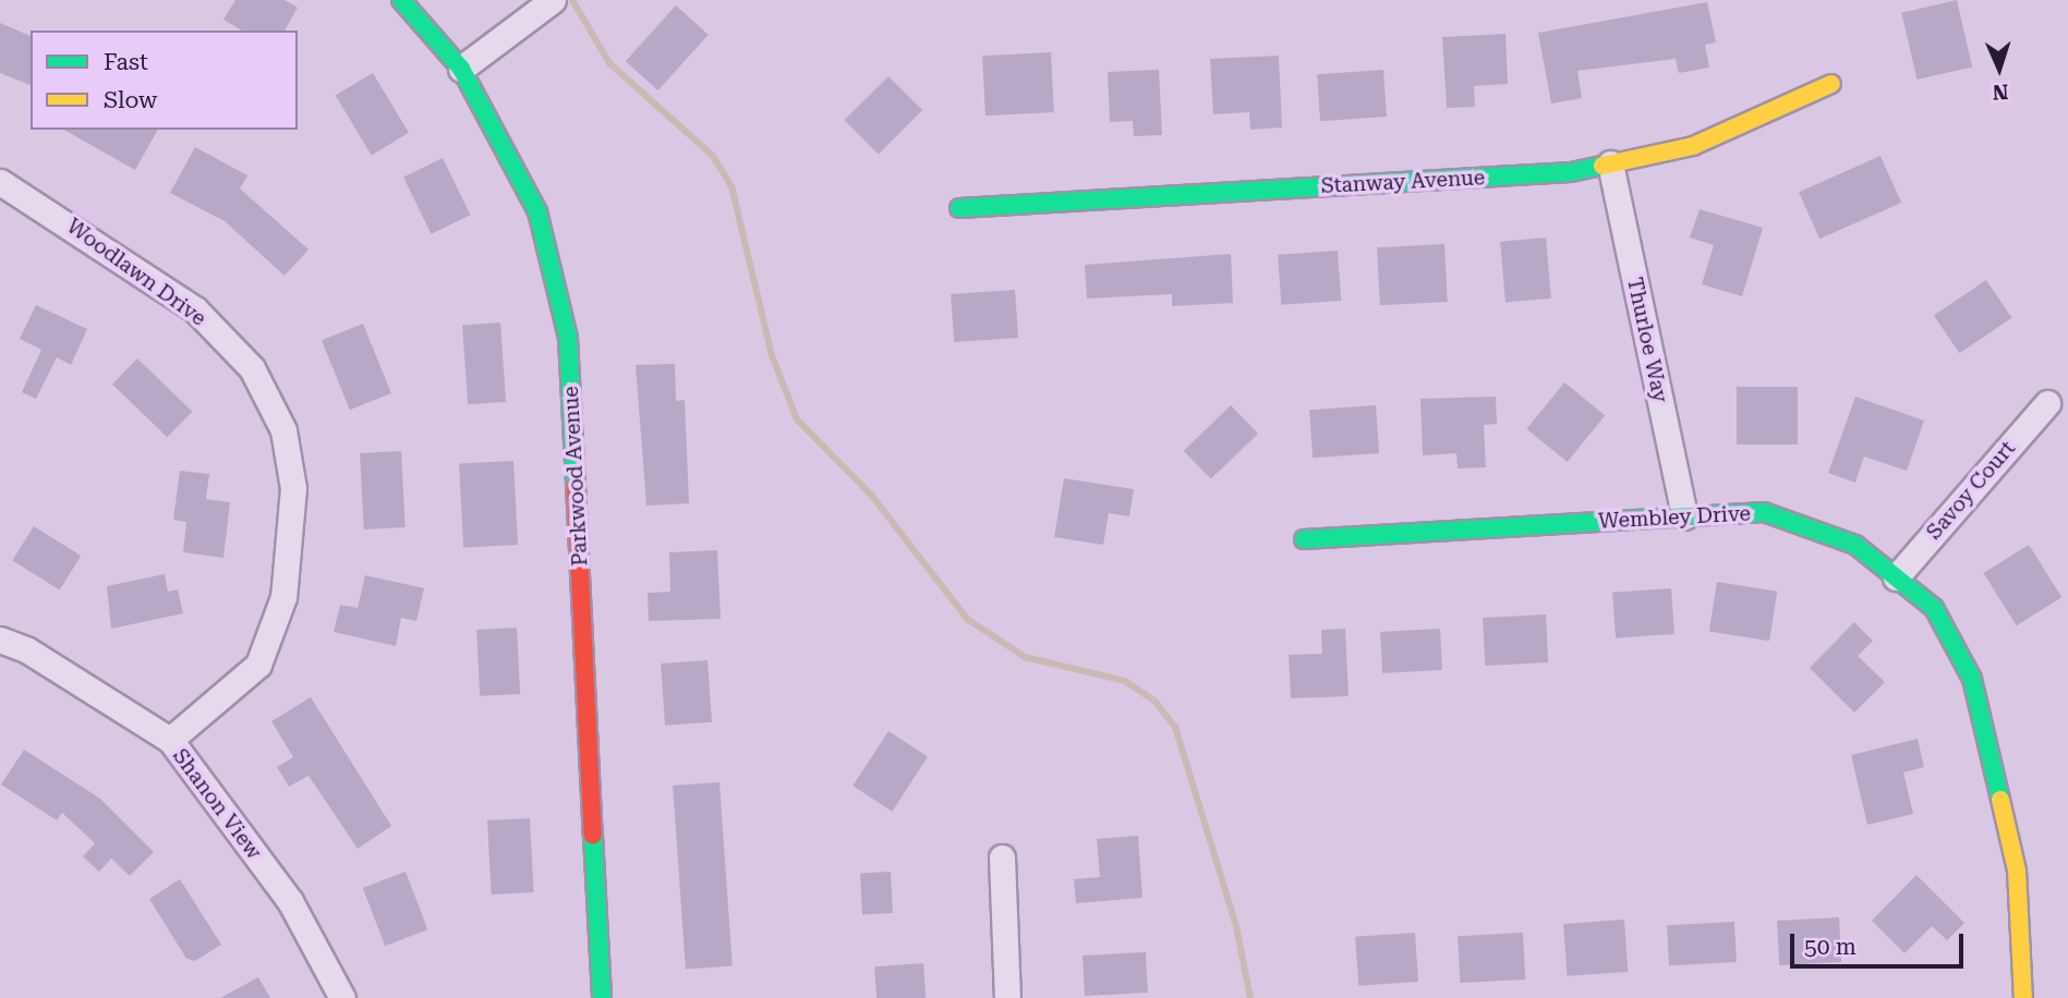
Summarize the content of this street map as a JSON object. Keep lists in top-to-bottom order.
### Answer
{
  "streets": {
    "street": [
      "Stanway Avenue",
      "Woodlawn Drive",
      "Thurloe Way",
      "Parkwood Avenue",
      "Savoy Court",
      "Wembley Drive",
      "Shanon View"
    ]
  },
  "crossings": [
    ["Stanway Avenue", "Thurloe Way"],
    ["Woodlawn Drive", "Shanon View"],
    ["Thurloe Way", "Wembley Drive"],
    ["Savoy Court", "Wembley Drive"]
  ],
  "legend": ["Fast", "Slow"],
  "scale_bar": "50 m",
  "north": "bottom"
}
